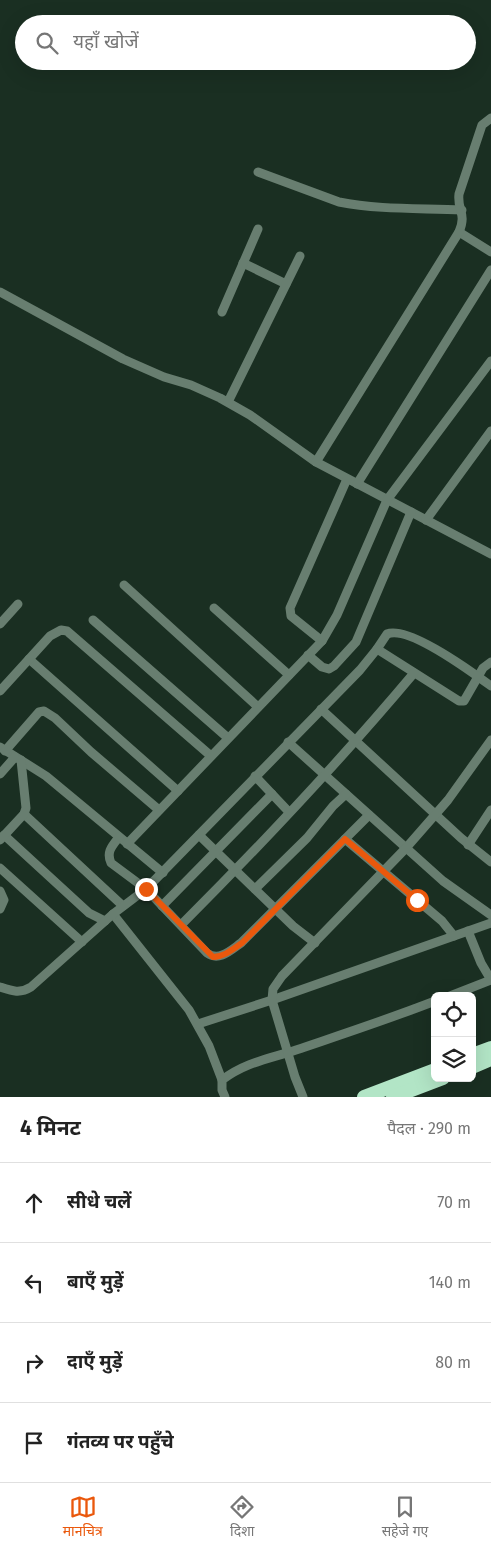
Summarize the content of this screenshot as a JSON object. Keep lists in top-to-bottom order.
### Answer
{
  "page": {
    "search": "यहाँ खोजें",
    "heading": ["4 मिनट", "पैदल · 290 m"],
    "list": [
      ["सीधे चलें", "70 m"],
      ["बाएँ मुड़ें", "140 m"],
      ["दाएँ मुड़ें", "80 m"],
      "गंतव्य पर पहुँचे"
    ],
    "nav": ["मानचित्र", "दिशा", "सहेजे गए"]
  }
}
